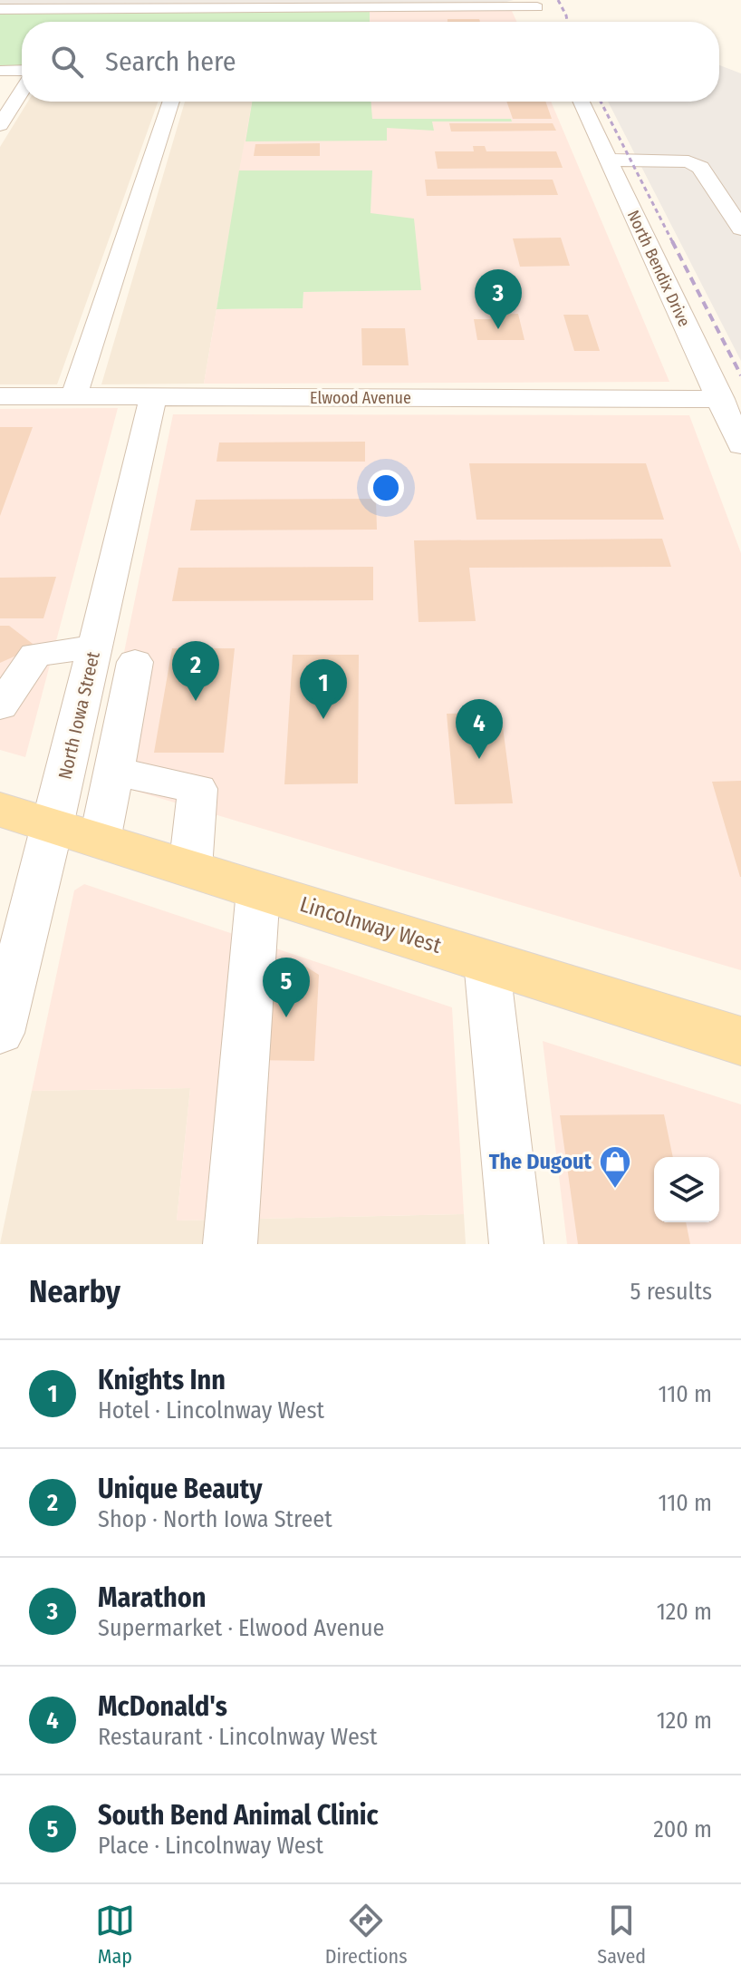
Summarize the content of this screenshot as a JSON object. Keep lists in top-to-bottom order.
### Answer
{
  "streets": {
    "main road": ["Lincolnway West"],
    "street": ["North Bendix Drive", "Elwood Avenue", "North Iowa Street"]
  },
  "crossings": [
    ["North Bendix Drive", "Elwood Avenue"],
    ["Elwood Avenue", "North Iowa Street"],
    ["North Iowa Street", "Lincolnway West"]
  ],
  "places": {
    "shop": ["The Dugout"]
  },
  "page": {
    "search": "Search here",
    "pins": [
      "3",
      "2",
      "1",
      "4",
      "5"
    ],
    "heading": ["Nearby", "5 results"],
    "list": [
      {
        "mark": "1",
        "name": "Knights Inn",
        "note": "Hotel · Lincolnway West",
        "value": "110 m"
      },
      {
        "mark": "2",
        "name": "Unique Beauty",
        "note": "Shop · North Iowa Street",
        "value": "110 m"
      },
      {
        "mark": "3",
        "name": "Marathon",
        "note": "Supermarket · Elwood Avenue",
        "value": "120 m"
      },
      {
        "mark": "4",
        "name": "McDonald's",
        "note": "Restaurant · Lincolnway West",
        "value": "120 m"
      },
      {
        "mark": "5",
        "name": "South Bend Animal Clinic",
        "note": "Place · Lincolnway West",
        "value": "200 m"
      }
    ],
    "nav": ["Map", "Directions", "Saved"]
  }
}
